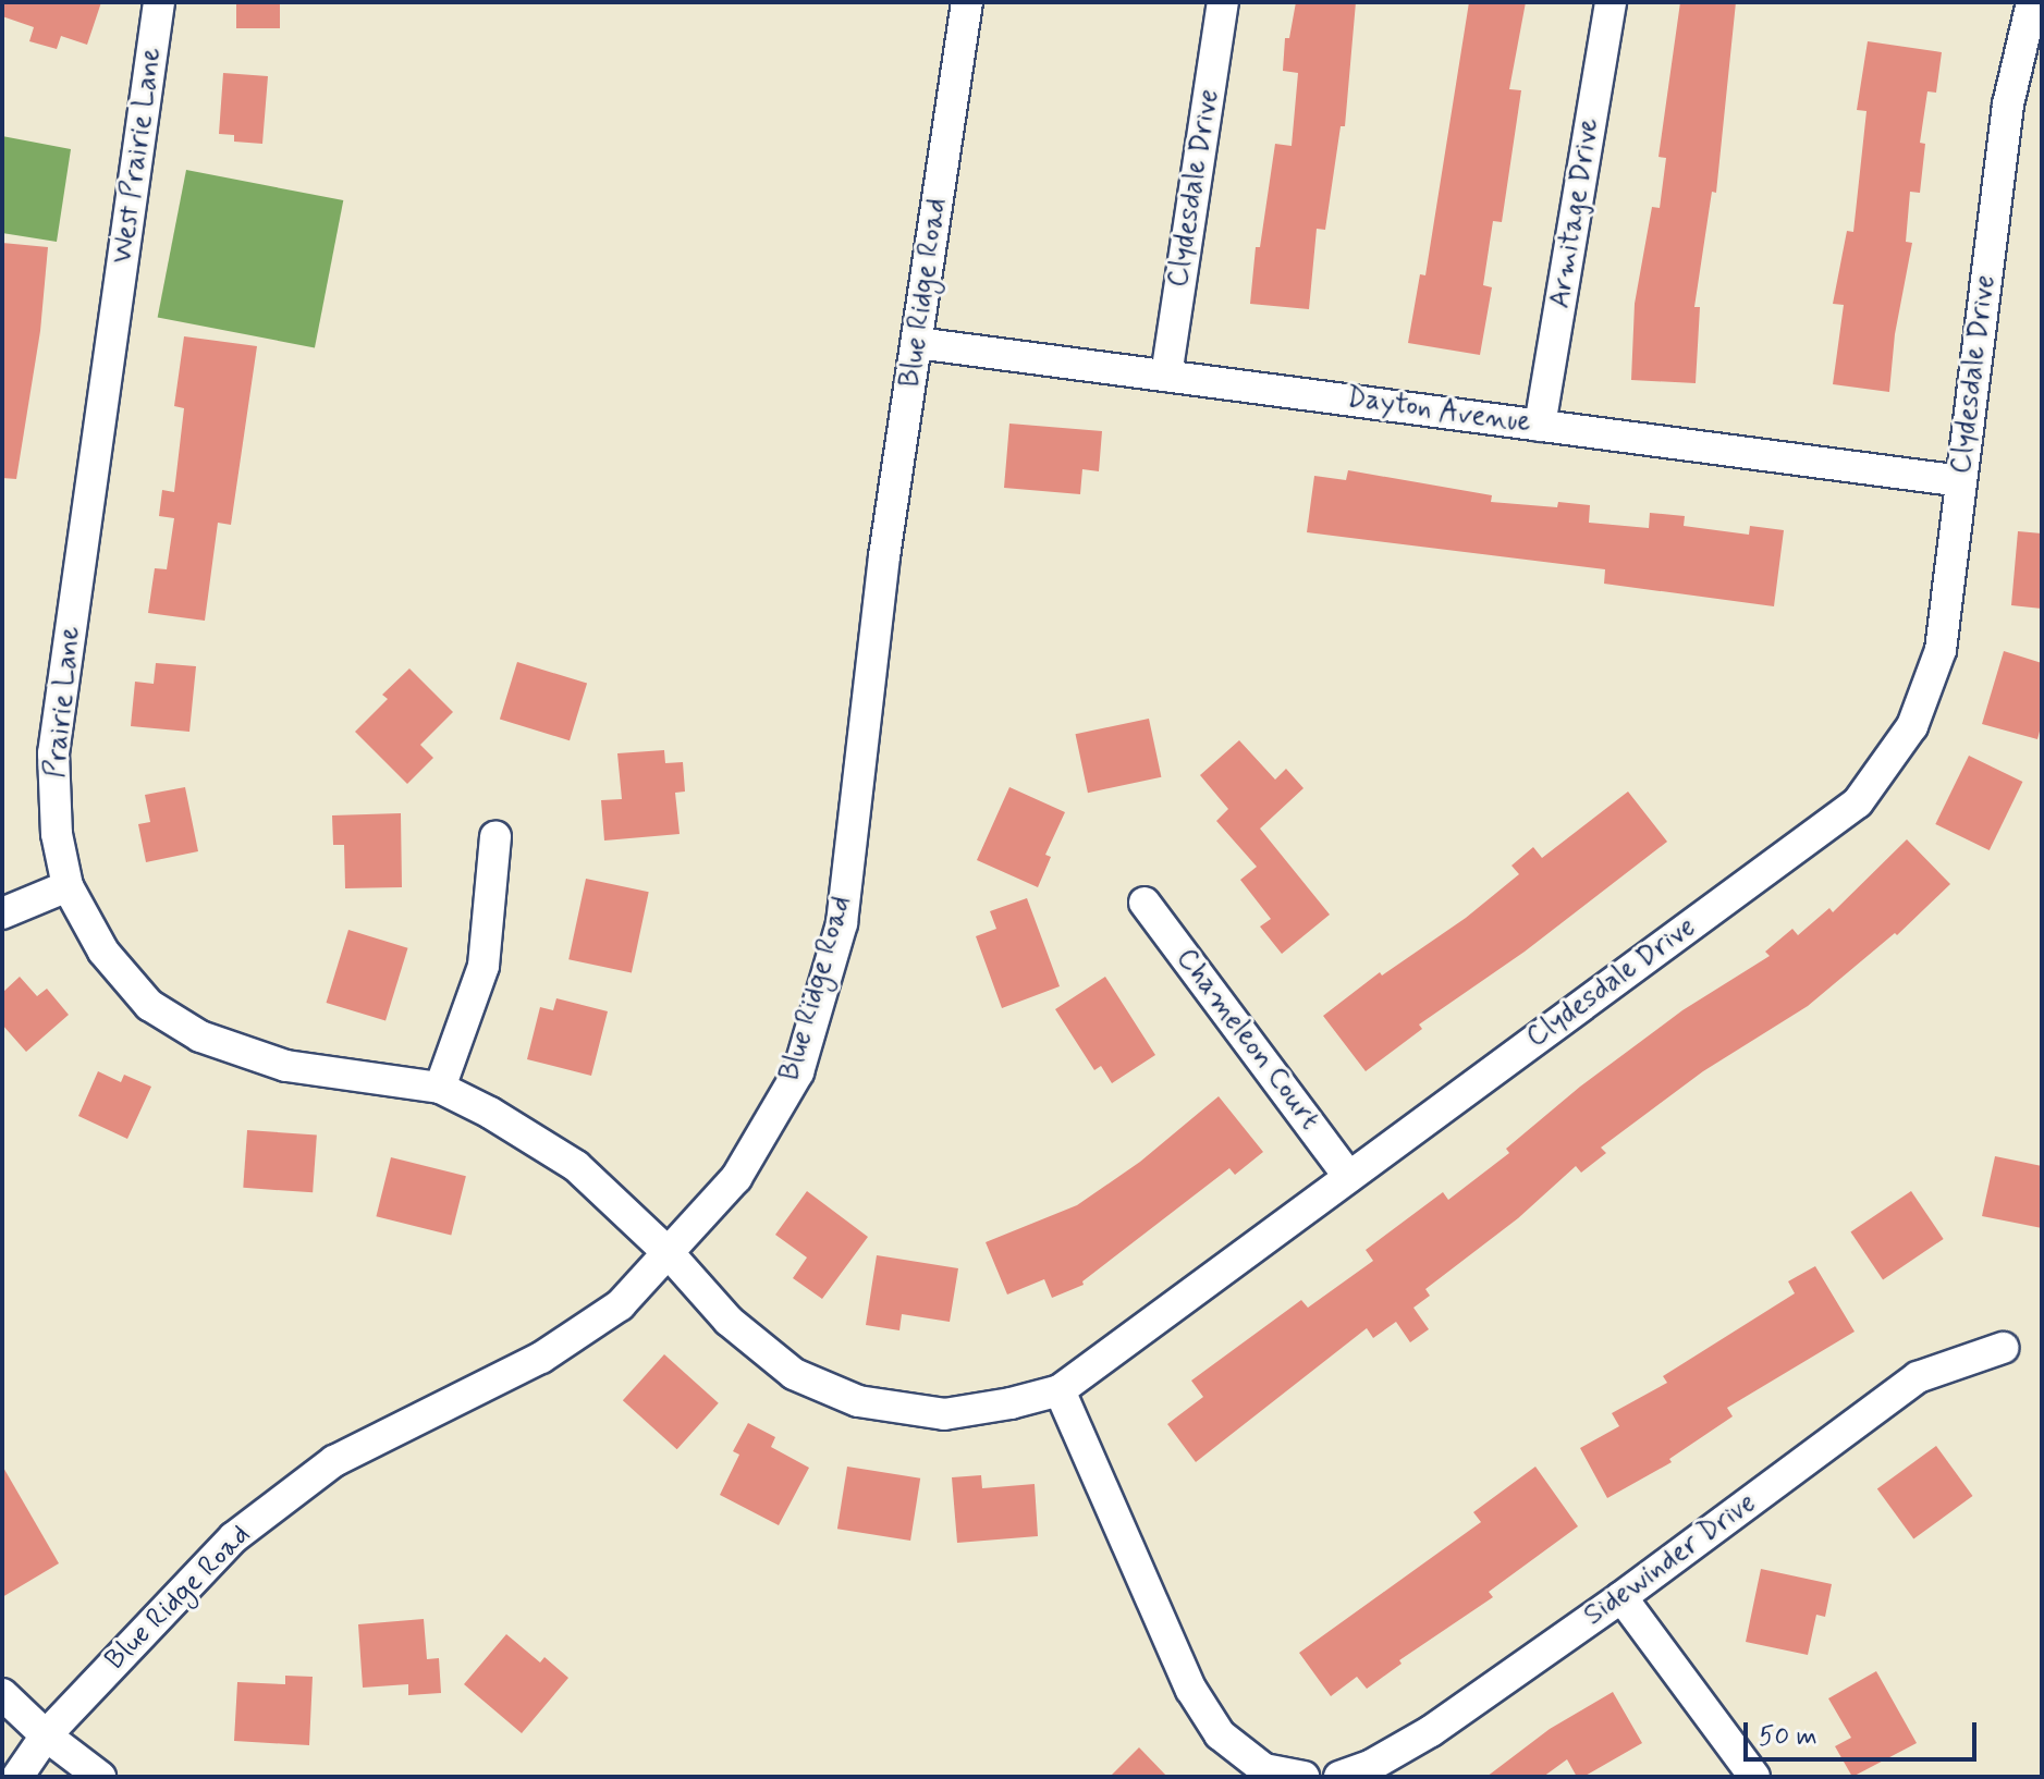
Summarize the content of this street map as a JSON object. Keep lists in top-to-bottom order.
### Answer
{
  "streets": {
    "street": [
      "West Prairie Lane",
      "Clydesdale Drive",
      "Armitage Drive",
      "Blue Ridge Road",
      "Dayton Avenue",
      "Prairie Lane",
      "Chameleon Court",
      "Sidewinder Drive"
    ]
  },
  "crossings": [
    ["West Prairie Lane", "Prairie Lane"],
    ["Clydesdale Drive", "Blue Ridge Road"],
    ["Clydesdale Drive", "Dayton Avenue"],
    ["Clydesdale Drive", "Prairie Lane"],
    ["Clydesdale Drive", "Chameleon Court"],
    ["Armitage Drive", "Dayton Avenue"],
    ["Blue Ridge Road", "Dayton Avenue"],
    ["Blue Ridge Road", "Prairie Lane"]
  ],
  "scale_bar": "50 m"
}
